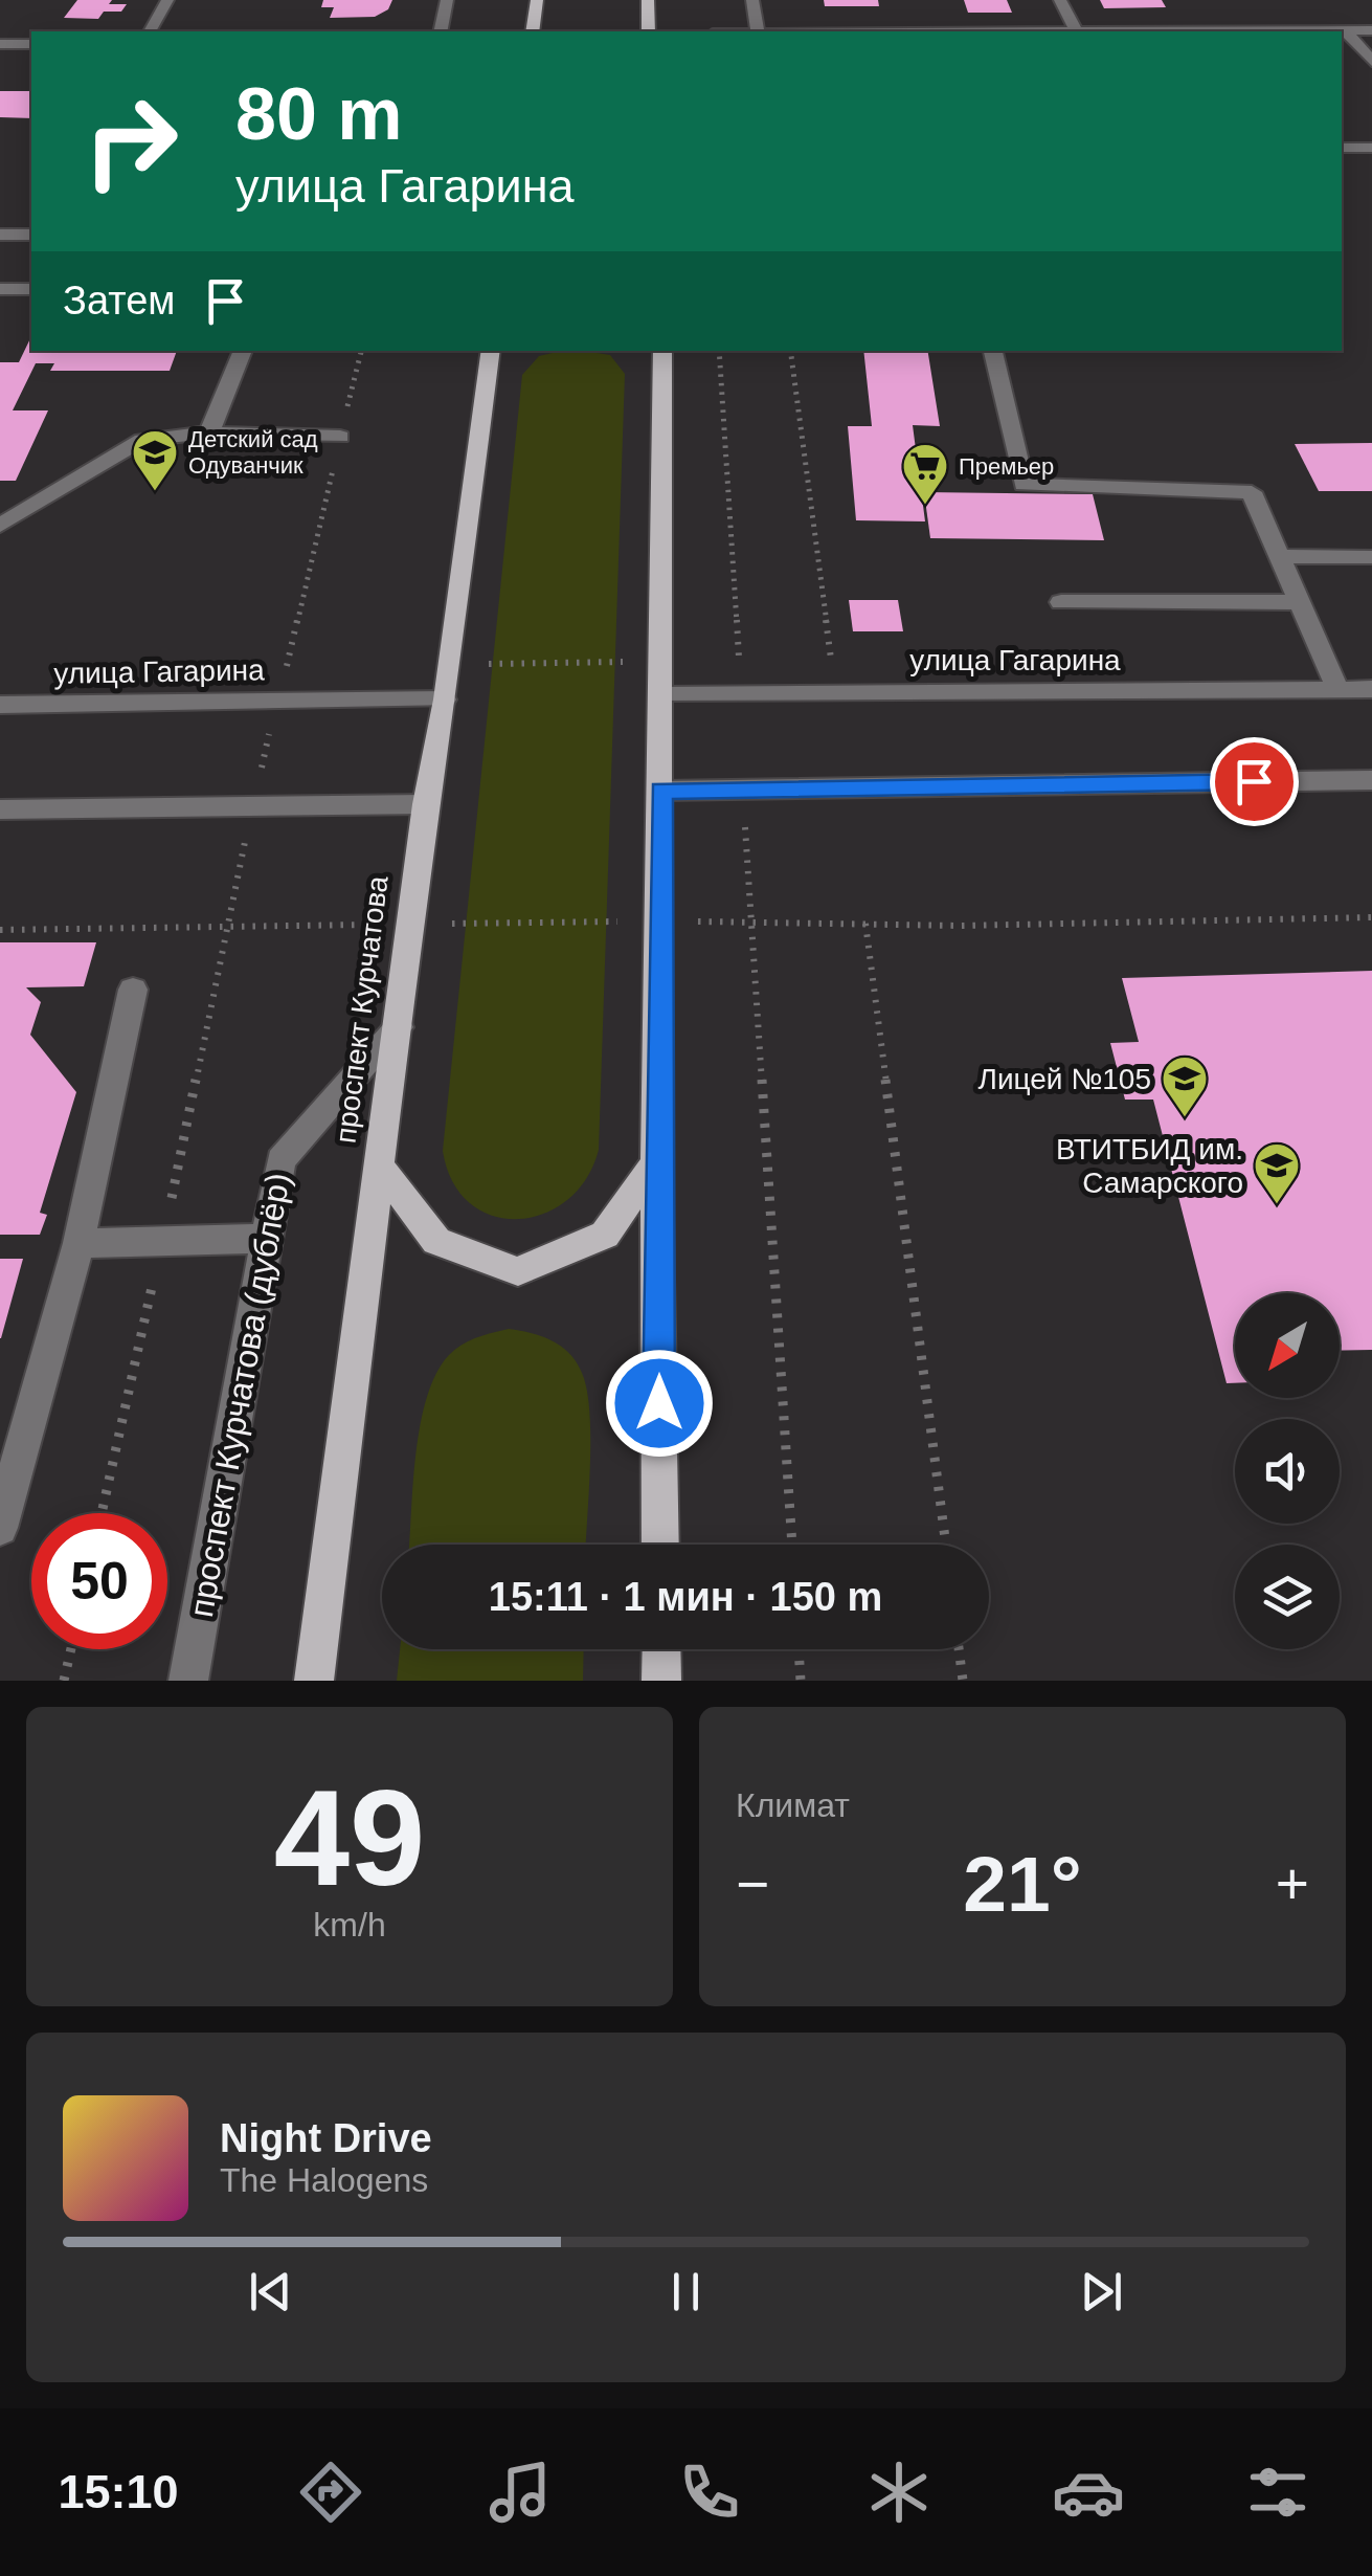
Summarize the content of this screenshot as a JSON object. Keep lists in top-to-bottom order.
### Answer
{
  "streets": {
    "main road": ["проспект Курчатова"],
    "street": ["улица Гагарина", "проспект Курчатова (дублёр)"]
  },
  "crossings": [
    ["улица Гагарина", "проспект Курчатова"],
    ["проспект Курчатова", "проспект Курчатова (дублёр)"]
  ],
  "places": {
    "school or university": ["Детский сад Одуванчик", "Лицей №105", "ВТИТБИД им. Самарского"],
    "supermarket": ["Премьер"]
  },
  "north": "bottom left",
  "page": {
    "turn": ["80 m", "улица Гагарина"],
    "then": "Затем",
    "limit": "50",
    "trip": "15:11 · 1 мин · 150 m",
    "tile": [
      ["49", "km/h"],
      "Климат"
    ],
    "heat": ["−", "21°", "+"],
    "song": ["Night Drive", "The Halogens"],
    "tabs": "15:10"
  }
}
